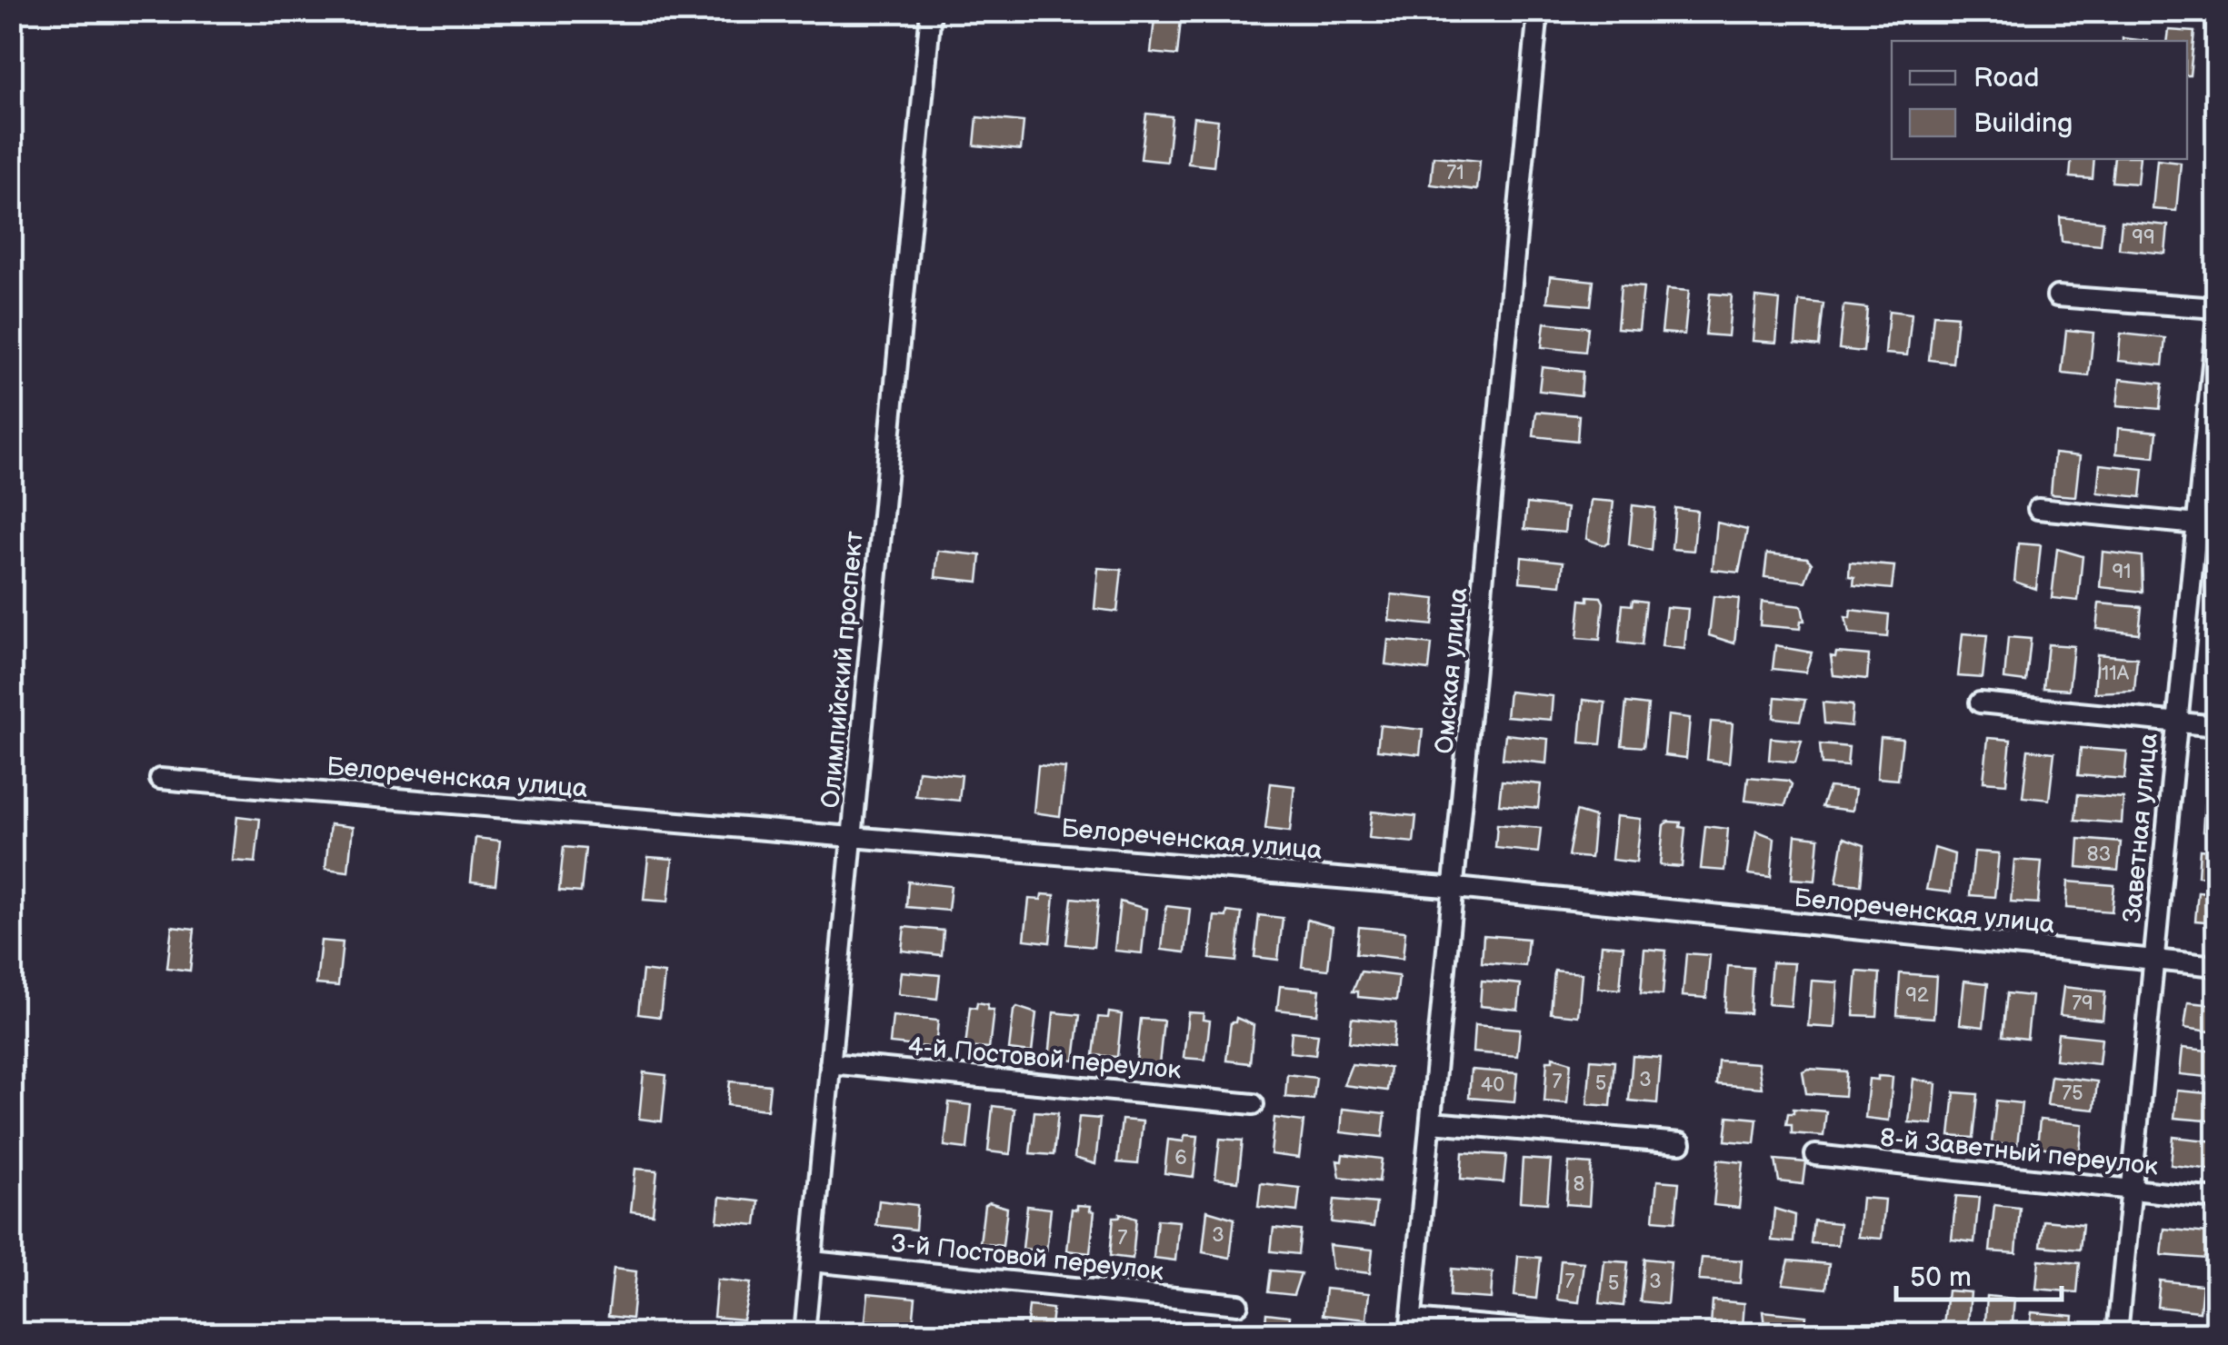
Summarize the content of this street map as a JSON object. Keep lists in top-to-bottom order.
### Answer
{
  "streets": {
    "street": [
      "Олимпийский проспект",
      "Омская улица",
      "Белореченская улица",
      "Заветная улица",
      "4-й Постовой переулок",
      "8-й Заветный переулок",
      "3-й Постовой переулок"
    ]
  },
  "crossings": [
    ["Олимпийский проспект", "Белореченская улица"],
    ["Олимпийский проспект", "4-й Постовой переулок"],
    ["Олимпийский проспект", "3-й Постовой переулок"],
    ["Омская улица", "Белореченская улица"],
    ["Белореченская улица", "Заветная улица"],
    ["Заветная улица", "8-й Заветный переулок"]
  ],
  "house_numbers": [
    "71",
    "99",
    "91",
    "11А",
    "83",
    "92",
    "79",
    "3",
    "7",
    "5",
    "40",
    "75",
    "6",
    "8",
    "3",
    "7",
    "7",
    "3",
    "5"
  ],
  "legend": ["Road", "Building"],
  "scale_bar": "50 m"
}
